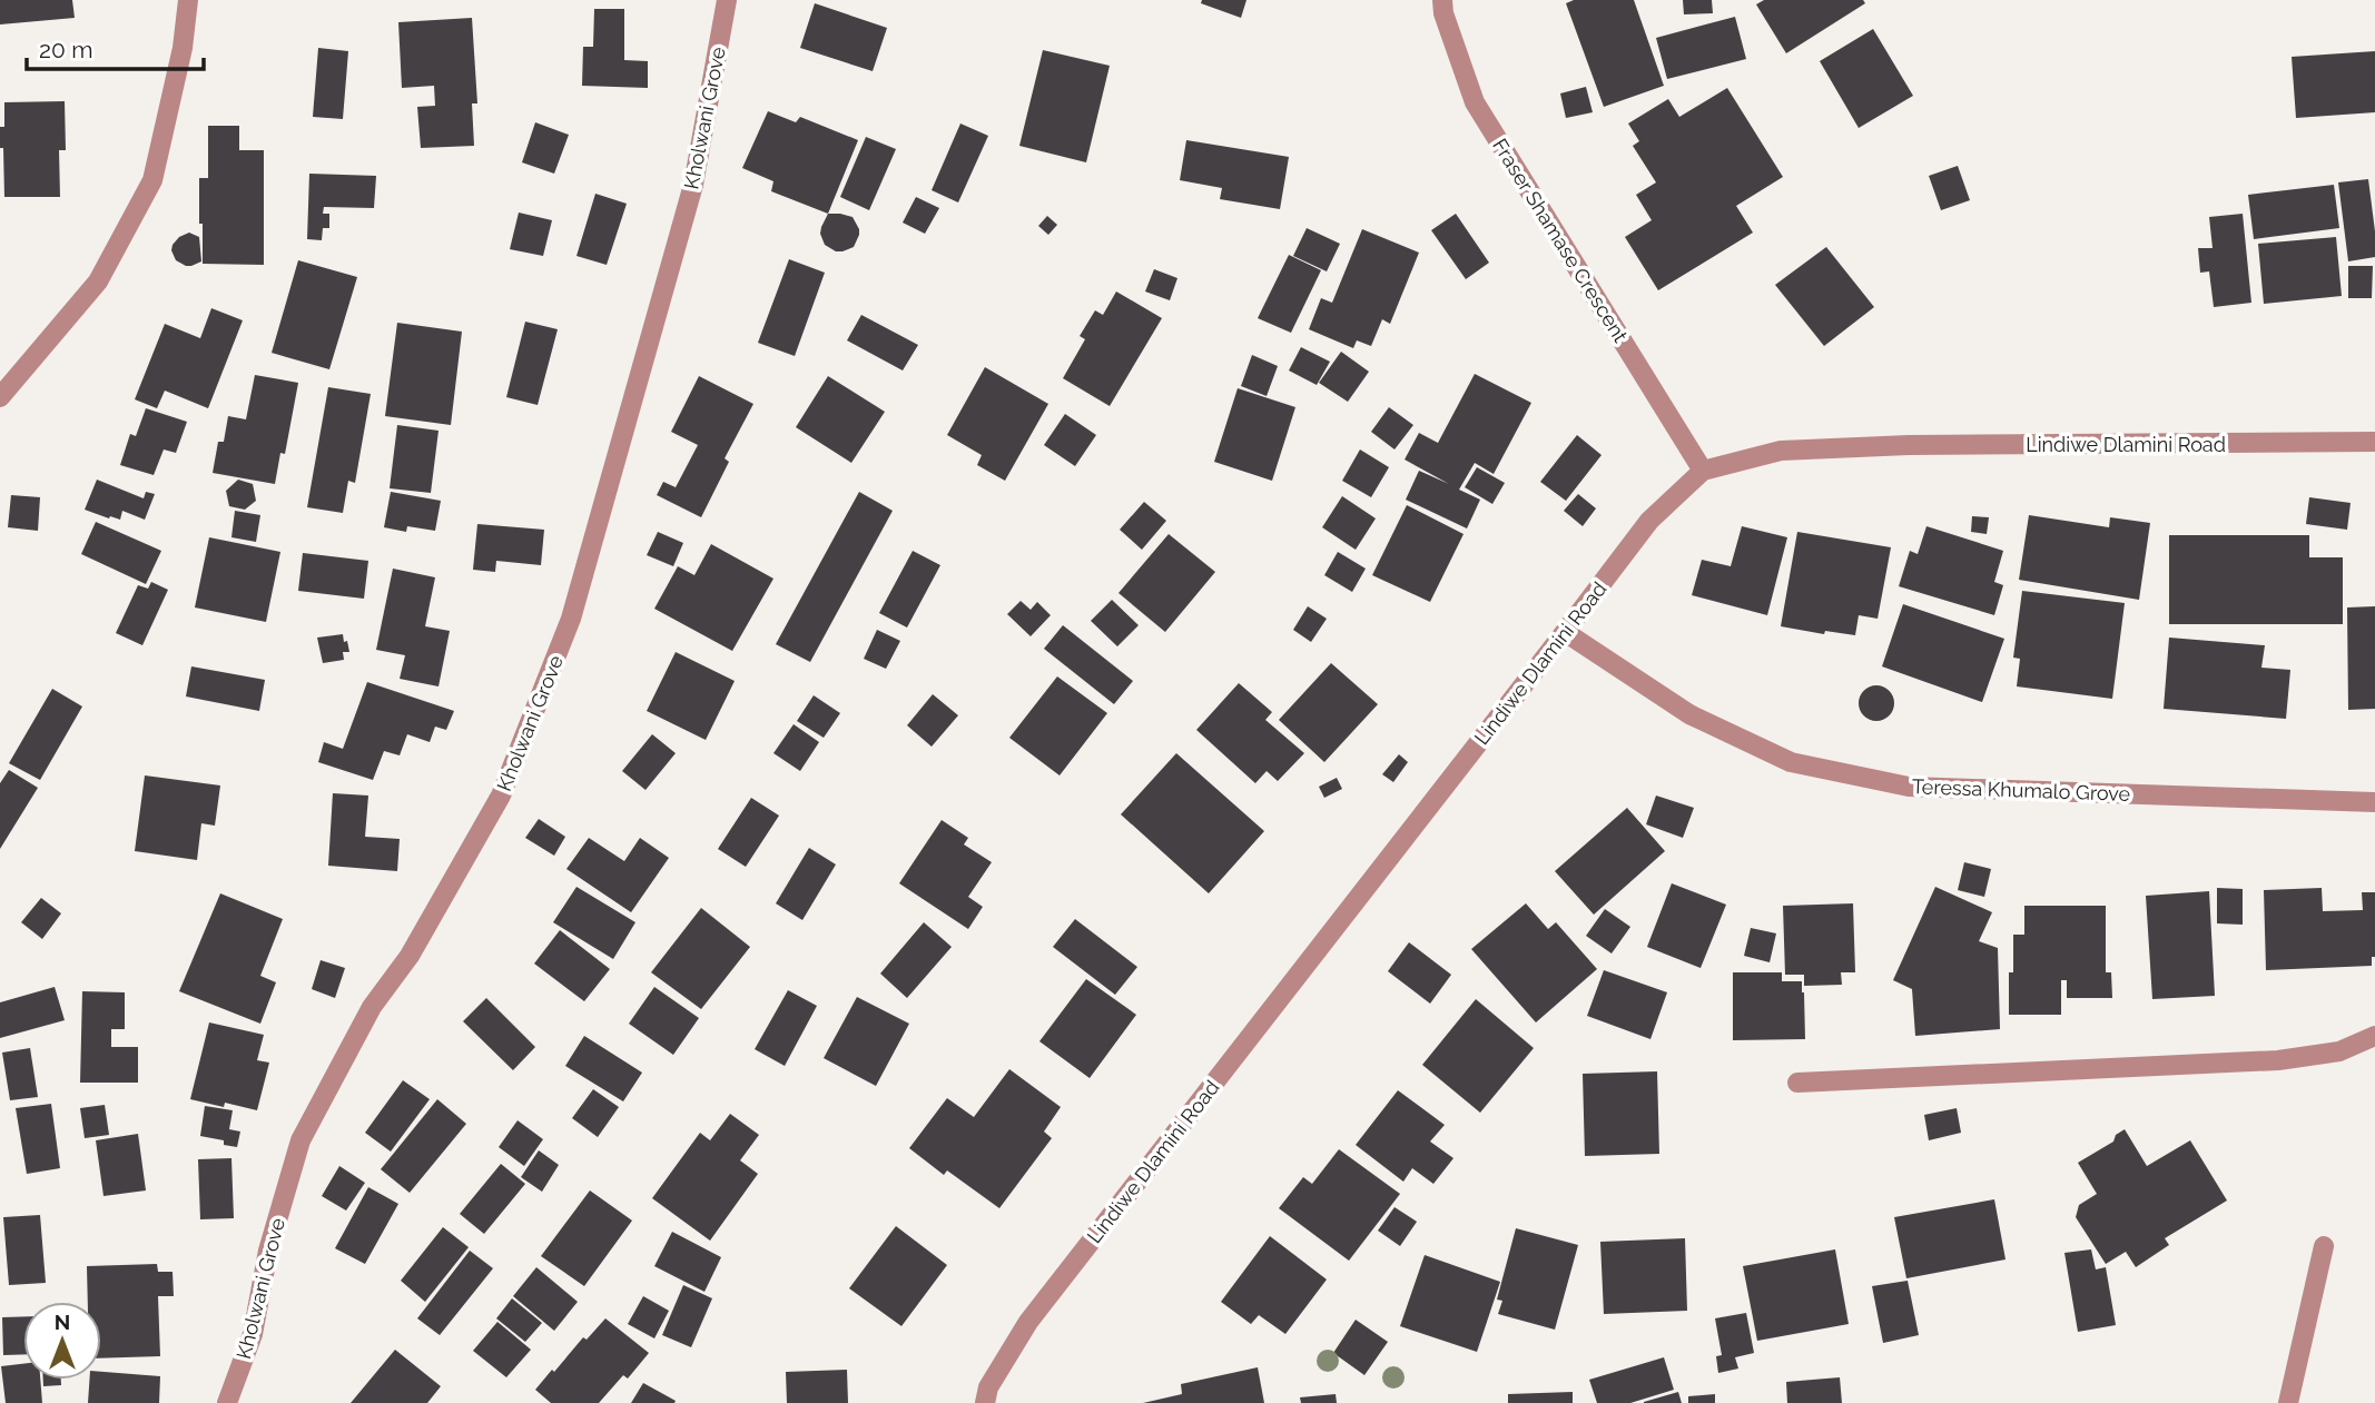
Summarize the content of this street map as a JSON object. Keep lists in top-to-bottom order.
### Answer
{
  "streets": {
    "street": [
      "Kholwani Grove",
      "Fraser Shamase Crescent",
      "Lindiwe Dlamini Road",
      "Teressa Khumalo Grove"
    ]
  },
  "crossings": [
    ["Fraser Shamase Crescent", "Lindiwe Dlamini Road"],
    ["Lindiwe Dlamini Road", "Teressa Khumalo Grove"]
  ],
  "scale_bar": "20 m",
  "north": "top"
}
